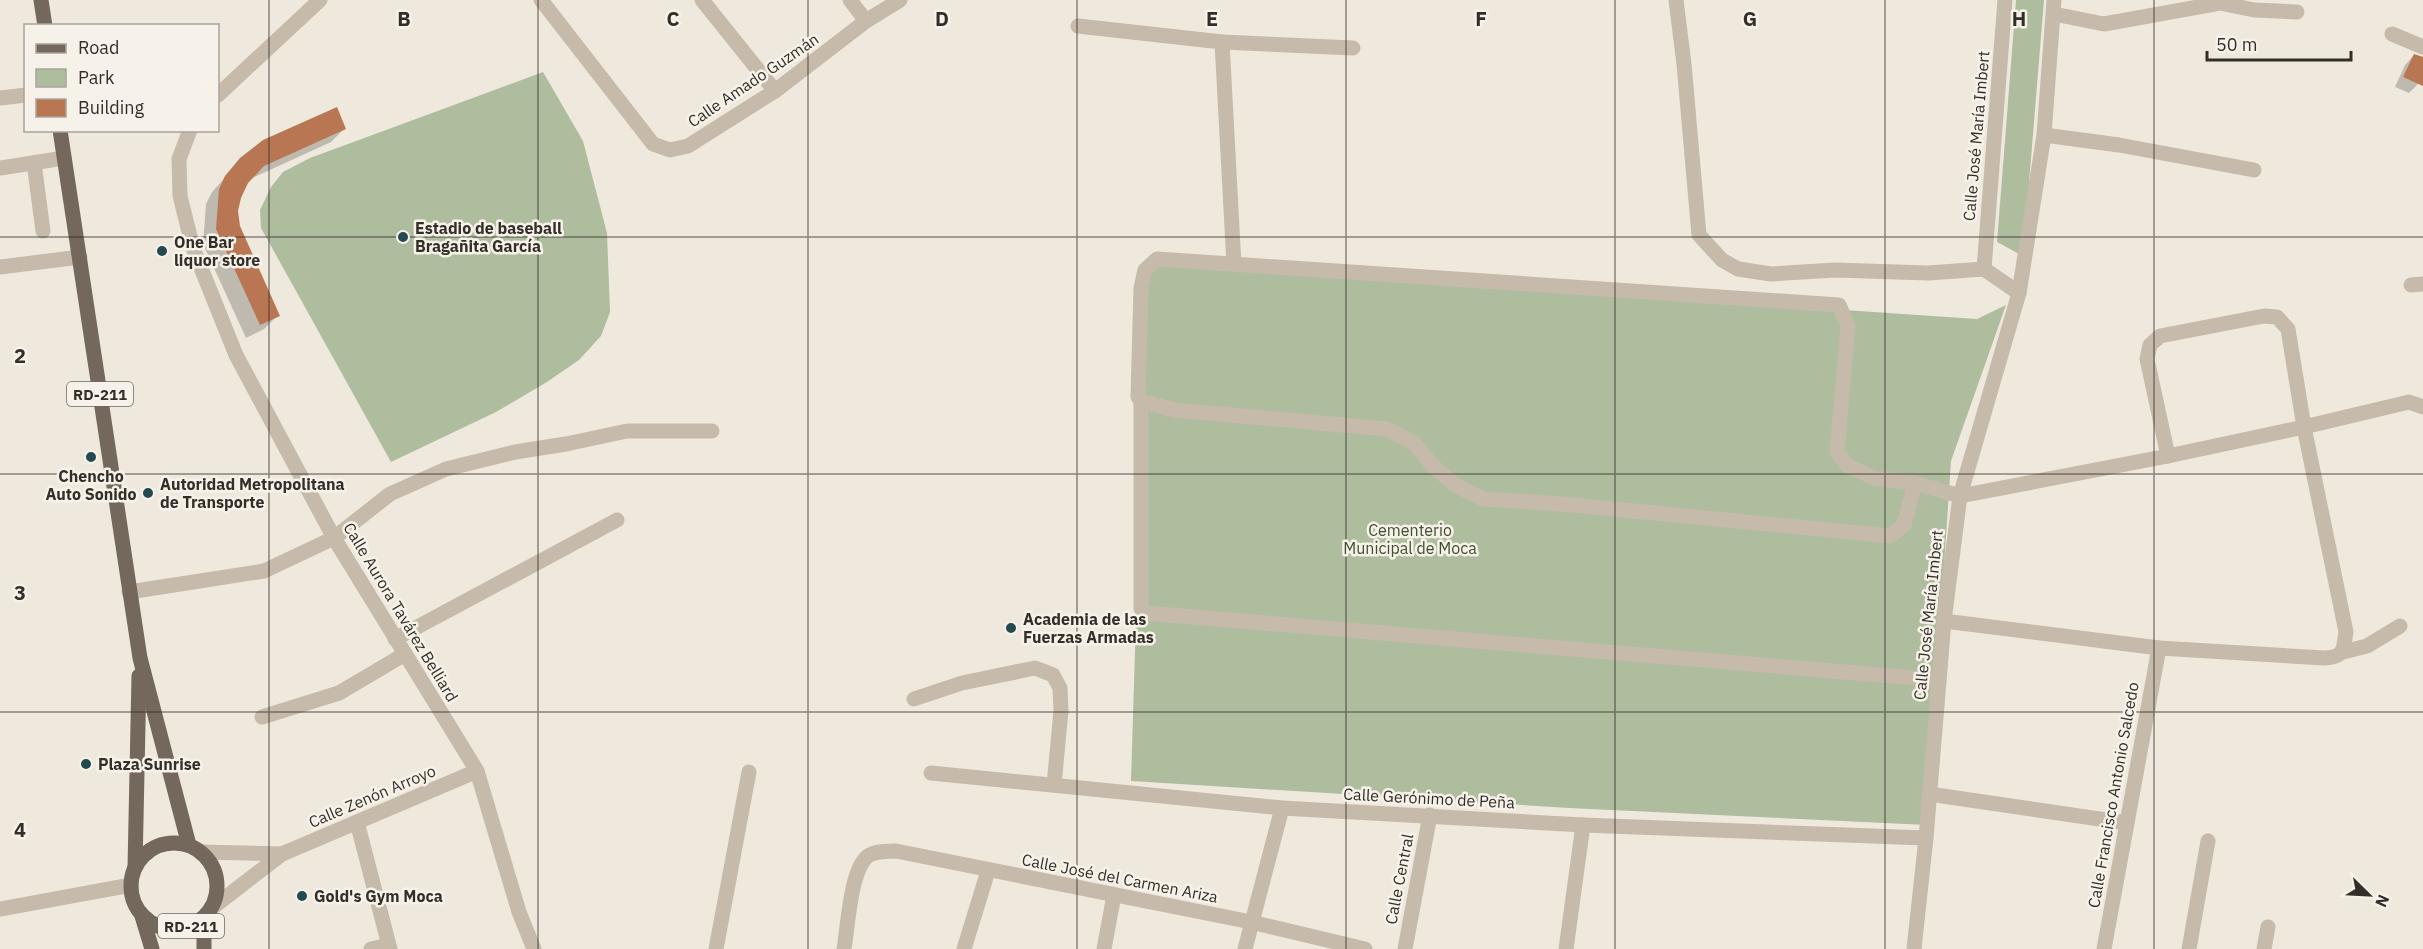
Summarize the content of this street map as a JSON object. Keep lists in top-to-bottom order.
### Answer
{
  "streets": {
    "main road": ["RD-211"],
    "street": [
      "Calle Amado Guzmán",
      "Calle José María Imbert",
      "Calle Aurora Tavárez Belliard",
      "Calle Francisco Antonio Salcedo",
      "Calle Zenón Arroyo",
      "Calle Gerónimo de Peña",
      "Calle José del Carmen Ariza",
      "Calle Central"
    ]
  },
  "crossings": [
    ["Calle José María Imbert", "Calle Gerónimo de Peña"],
    ["RD-211", "Calle Zenón Arroyo"],
    ["Calle Aurora Tavárez Belliard", "Calle Zenón Arroyo"],
    ["Calle Gerónimo de Peña", "Calle Central"]
  ],
  "parks": ["Cementerio Municipal de Moca"],
  "places": [
    "Estadio de baseball Bragañita García",
    "One Bar liquor store",
    "Chencho Auto Sonido",
    "Autoridad Metropolitana de Transporte",
    "Academia de las Fuerzas Armadas",
    "Plaza Sunrise",
    "Gold's Gym Moca"
  ],
  "legend": ["Road", "Park", "Building"],
  "scale_bar": "50 m",
  "north": "bottom right",
  "grid": {
    "columns": [
      "B",
      "C",
      "D",
      "E",
      "F",
      "G",
      "H"
    ],
    "rows": ["2", "3", "4"]
  }
}
